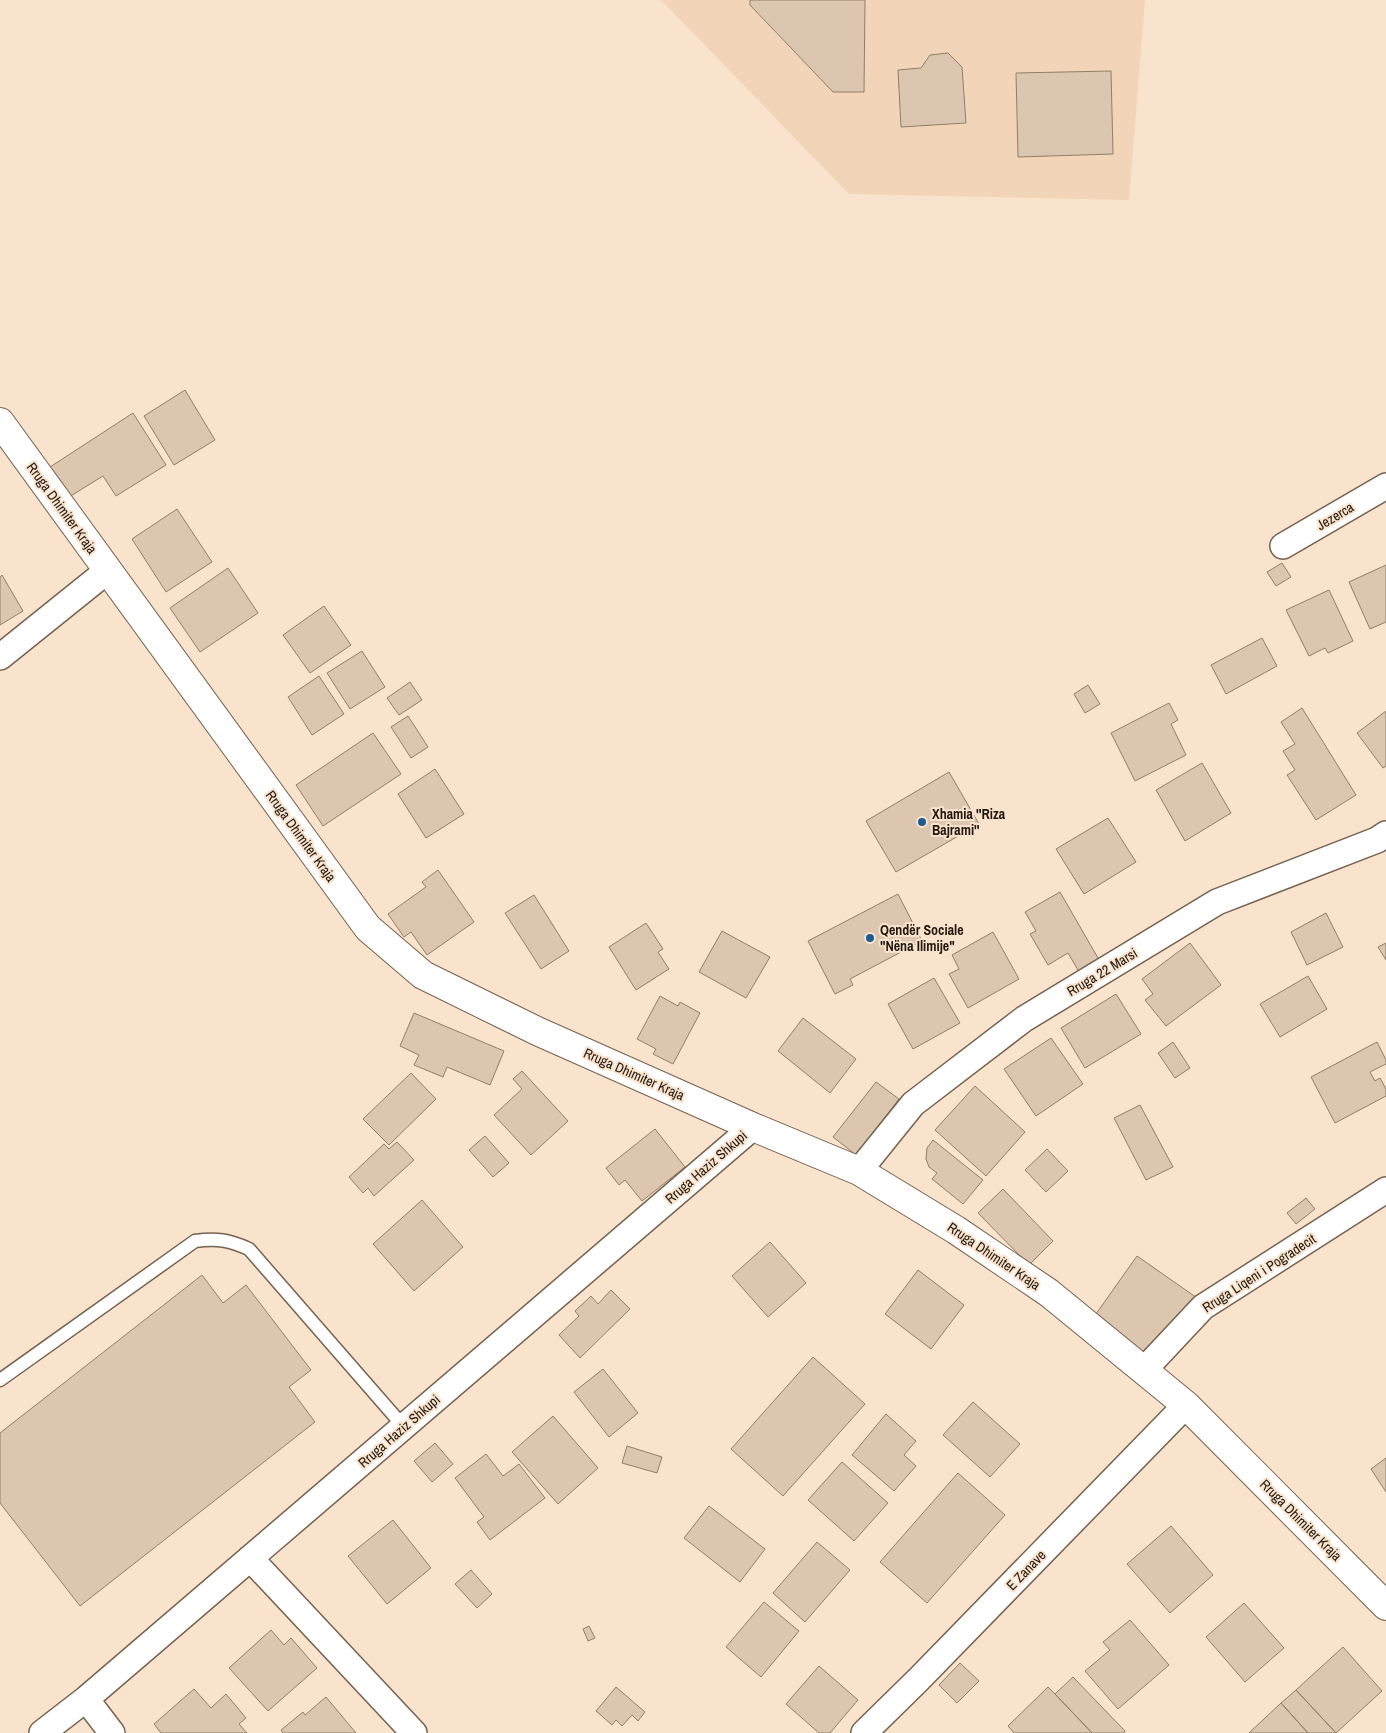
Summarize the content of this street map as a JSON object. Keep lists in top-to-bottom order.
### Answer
{
  "streets": {
    "street": [
      "Rruga Dhimiter Kraja",
      "Jezerca",
      "Rruga 22 Marsi",
      "Rruga Haziz Shkupi",
      "Rruga Liqeni i Pogradecit",
      "E Zanave"
    ]
  },
  "crossings": [
    ["Rruga Dhimiter Kraja", "Rruga 22 Marsi"],
    ["Rruga Dhimiter Kraja", "Rruga Haziz Shkupi"],
    ["Rruga Dhimiter Kraja", "Rruga Liqeni i Pogradecit"],
    ["Rruga Dhimiter Kraja", "E Zanave"]
  ],
  "places": ["Xhamia ''Riza Bajrami''", "Qendër Sociale \"Nëna Ilimije\""]
}
